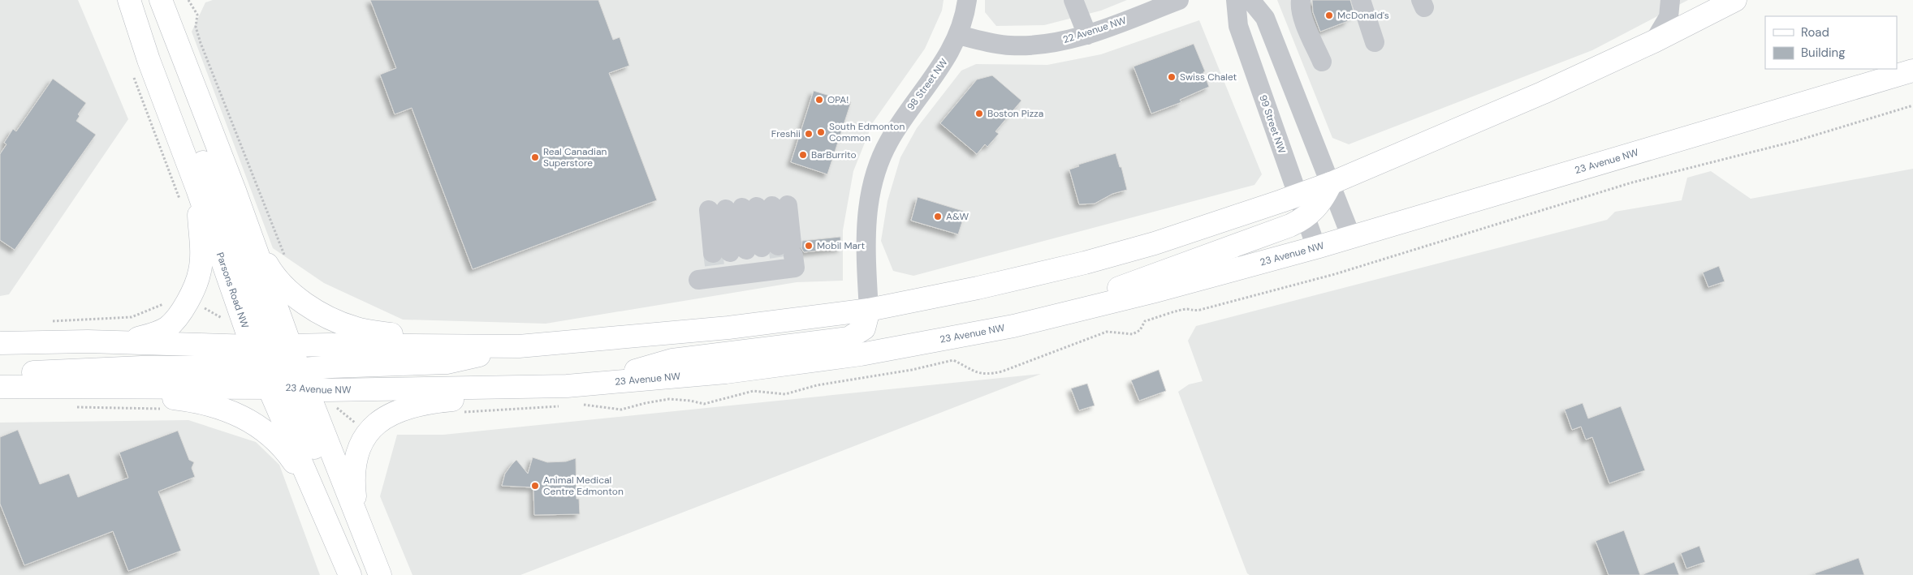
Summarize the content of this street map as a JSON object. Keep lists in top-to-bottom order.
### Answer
{
  "streets": {
    "main road": ["23 Avenue NW", "Parsons Road NW"],
    "street": ["22 Avenue NW", "98 Street NW", "99 Street NW"]
  },
  "crossings": [
    ["22 Avenue NW", "98 Street NW"],
    ["98 Street NW", "23 Avenue NW"],
    ["99 Street NW", "23 Avenue NW"],
    ["23 Avenue NW", "Parsons Road NW"]
  ],
  "places": [
    "McDonald's",
    "Swiss Chalet",
    "OPA!",
    "Boston Pizza",
    "South Edmonton Common",
    "Freshii",
    "BarBurrito",
    "Real Canadian Superstore",
    "A&W",
    "Mobil Mart",
    "Animal Medical Centre Edmonton"
  ],
  "legend": ["Road", "Building"]
}
